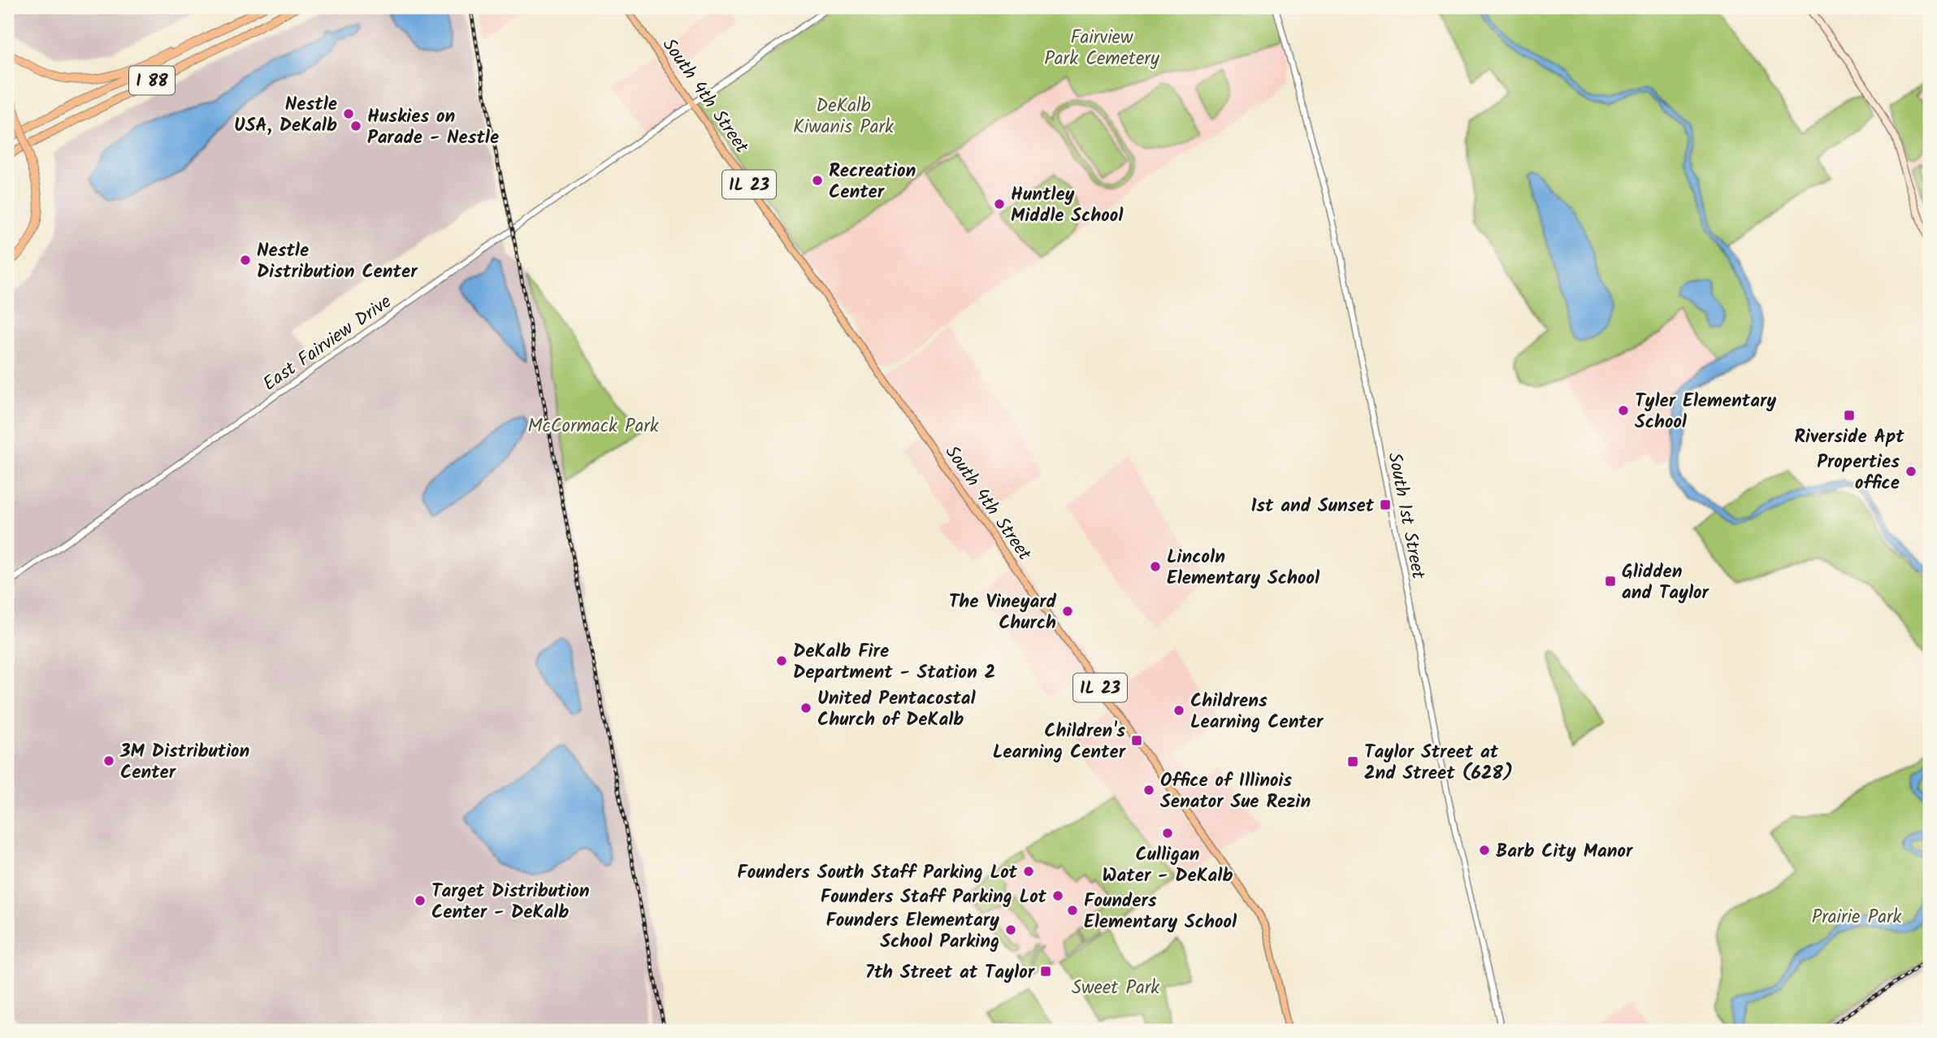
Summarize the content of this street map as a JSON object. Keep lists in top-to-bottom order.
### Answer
{
  "streets": {
    "highway": ["I 88"],
    "main road": ["South 4th Street", "IL 23"],
    "street": ["East Fairview Drive", "South 1st Street"]
  },
  "crossings": [
    ["South 4th Street", "East Fairview Drive"]
  ],
  "parks": [
    "Fairview Park Cemetery",
    "DeKalb Kiwanis Park",
    "McCormack Park",
    "Prairie Park",
    "Sweet Park"
  ],
  "places": {
    "other": [
      "Nestle USA, DeKalb",
      "Huskies on Parade - Nestle",
      "Recreation Center",
      "Huntley Middle School",
      "Nestle Distribution Center",
      "Tyler Elementary School",
      "Properties office",
      "Lincoln Elementary School",
      "The Vineyard Church",
      "DeKalb Fire Department - Station 2",
      "United Pentacostal Church of DeKalb",
      "Childrens Learning Center",
      "3M Distribution Center",
      "Office of Illinois Senator Sue Rezin",
      "Culligan Water - DeKalb",
      "Barb City Manor",
      "Founders South Staff Parking Lot",
      "Founders Staff Parking Lot",
      "Target Distribution Center - DeKalb",
      "Founders Elementary School",
      "Founders Elementary School Parking"
    ],
    "transit": [
      "Riverside Apt",
      "1st and Sunset",
      "Glidden and Taylor",
      "Children's Learning Center",
      "Taylor Street at 2nd Street (628)",
      "7th Street at Taylor"
    ]
  }
}
